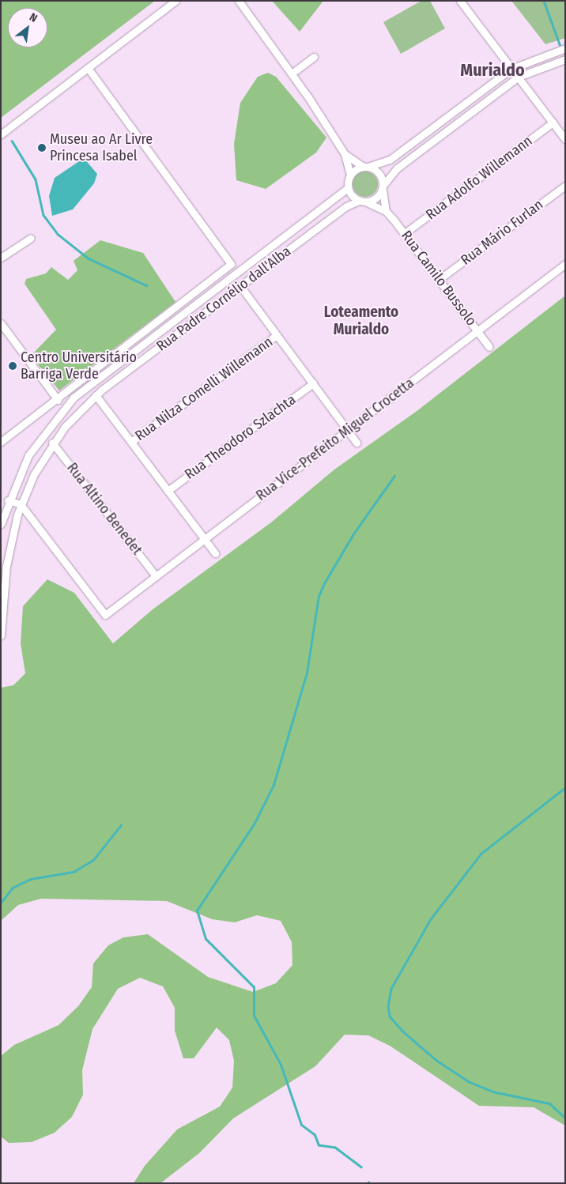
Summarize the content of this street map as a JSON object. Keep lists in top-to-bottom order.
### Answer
{
  "streets": {
    "street": [
      "Rua Adolfo Willemann",
      "Rua Mário Furlan",
      "Rua Camilo Bussolo",
      "Rua Padre Cornélio dall'Alba",
      "Rua Nilza Comelli Willemann",
      "Rua Theodoro Szlachta",
      "Rua Vice-Prefeito Miguel Crocetta",
      "Rua Altino Benedet"
    ]
  },
  "crossings": [
    ["Rua Adolfo Willemann", "Rua Camilo Bussolo"],
    ["Rua Mário Furlan", "Rua Camilo Bussolo"],
    ["Rua Camilo Bussolo", "Rua Padre Cornélio dall'Alba"],
    ["Rua Camilo Bussolo", "Rua Vice-Prefeito Miguel Crocetta"],
    ["Rua Padre Cornélio dall'Alba", "Rua Vice-Prefeito Miguel Crocetta"],
    ["Rua Padre Cornélio dall'Alba", "Rua Altino Benedet"],
    ["Rua Vice-Prefeito Miguel Crocetta", "Rua Altino Benedet"]
  ],
  "districts": ["Murialdo", "Loteamento Murialdo"],
  "places": ["Museu ao Ar Livre Princesa Isabel", "Centro Universitário Barriga Verde"],
  "north": "top right"
}
